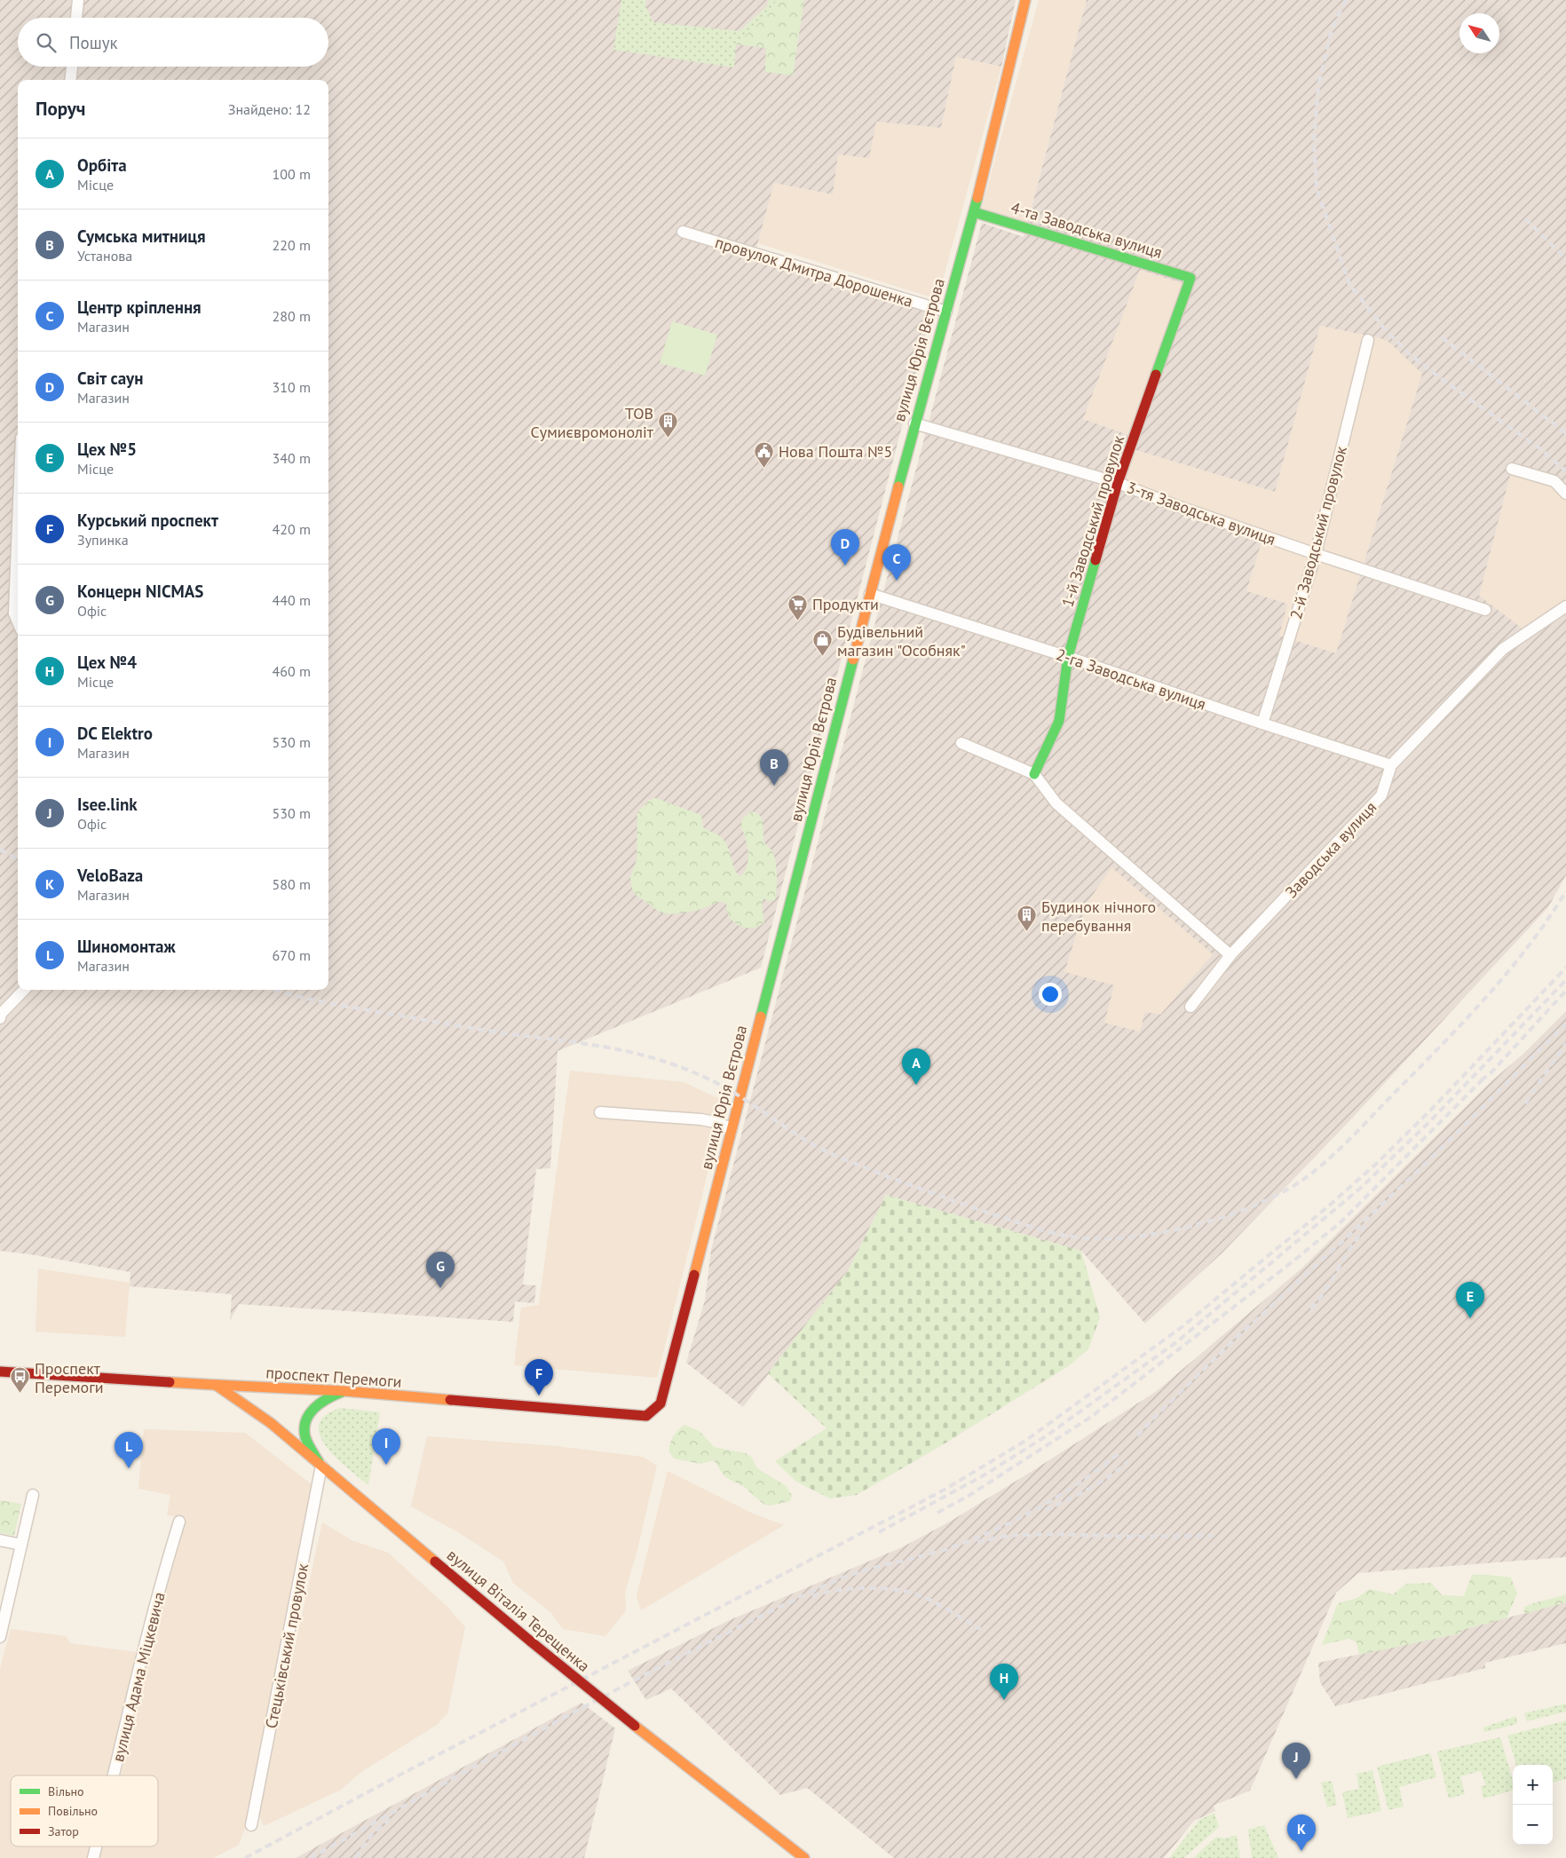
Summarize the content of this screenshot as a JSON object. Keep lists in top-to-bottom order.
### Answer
{
  "streets": {
    "street": [
      "4-та Заводська вулиця",
      "провулок Дмитра Дорошенка",
      "вулиця Юрія Вєтрова",
      "3-тя Заводська вулиця",
      "1-й Заводський провулок",
      "2-й Заводський провулок",
      "2-га Заводська вулиця",
      "Заводська вулиця",
      "проспект Перемоги",
      "вулиця Віталія Терещенка",
      "Стецьківський провулок",
      "вулиця Адама Міцкевича"
    ]
  },
  "crossings": [
    ["4-та Заводська вулиця", "вулиця Юрія Вєтрова"],
    ["4-та Заводська вулиця", "1-й Заводський провулок"],
    ["провулок Дмитра Дорошенка", "вулиця Юрія Вєтрова"],
    ["вулиця Юрія Вєтрова", "3-тя Заводська вулиця"],
    ["вулиця Юрія Вєтрова", "2-га Заводська вулиця"],
    ["вулиця Юрія Вєтрова", "проспект Перемоги"],
    ["3-тя Заводська вулиця", "1-й Заводський провулок"],
    ["3-тя Заводська вулиця", "2-й Заводський провулок"],
    ["1-й Заводський провулок", "2-га Заводська вулиця"],
    ["2-й Заводський провулок", "2-га Заводська вулиця"],
    ["2-га Заводська вулиця", "Заводська вулиця"],
    ["проспект Перемоги", "вулиця Віталія Терещенка"],
    ["вулиця Віталія Терещенка", "Стецьківський провулок"]
  ],
  "places": {
    "building": ["ТОВ Сумиєвромоноліт", "Будинок нічного перебування"],
    "public building": ["Нова Пошта №5"],
    "supermarket": ["Продукти"],
    "shop": ["Будівельний магазин \"Особняк\""],
    "bus stop": ["Проспект Перемоги"]
  },
  "legend": ["Вільно", "Повільно", "Затор"],
  "north": "top left",
  "page": {
    "search": "Пошук",
    "heading": ["Поруч", "Знайдено: 12"],
    "list": [
      {
        "mark": "A",
        "name": "Орбіта",
        "note": "Місце",
        "value": "100 m"
      },
      {
        "mark": "B",
        "name": "Сумська митниця",
        "note": "Установа",
        "value": "220 m"
      },
      {
        "mark": "C",
        "name": "Центр кріплення",
        "note": "Магазин",
        "value": "280 m"
      },
      {
        "mark": "D",
        "name": "Світ саун",
        "note": "Магазин",
        "value": "310 m"
      },
      {
        "mark": "E",
        "name": "Цех №5",
        "note": "Місце",
        "value": "340 m"
      },
      {
        "mark": "F",
        "name": "Курський проспект",
        "note": "Зупинка",
        "value": "420 m"
      },
      {
        "mark": "G",
        "name": "Концерн NICMAS",
        "note": "Офіс",
        "value": "440 m"
      },
      {
        "mark": "H",
        "name": "Цех №4",
        "note": "Місце",
        "value": "460 m"
      },
      {
        "mark": "I",
        "name": "DC Elektro",
        "note": "Магазин",
        "value": "530 m"
      },
      {
        "mark": "J",
        "name": "Isee.link",
        "note": "Офіс",
        "value": "530 m"
      },
      {
        "mark": "K",
        "name": "VeloBaza",
        "note": "Магазин",
        "value": "580 m"
      },
      {
        "mark": "L",
        "name": "Шиномонтаж",
        "note": "Магазин",
        "value": "670 m"
      }
    ],
    "pins": [
      "D",
      "C",
      "B",
      "A",
      "G",
      "E",
      "F",
      "I",
      "L",
      "H",
      "J",
      "K"
    ],
    "map_buttons": ["+", "−"]
  }
}
